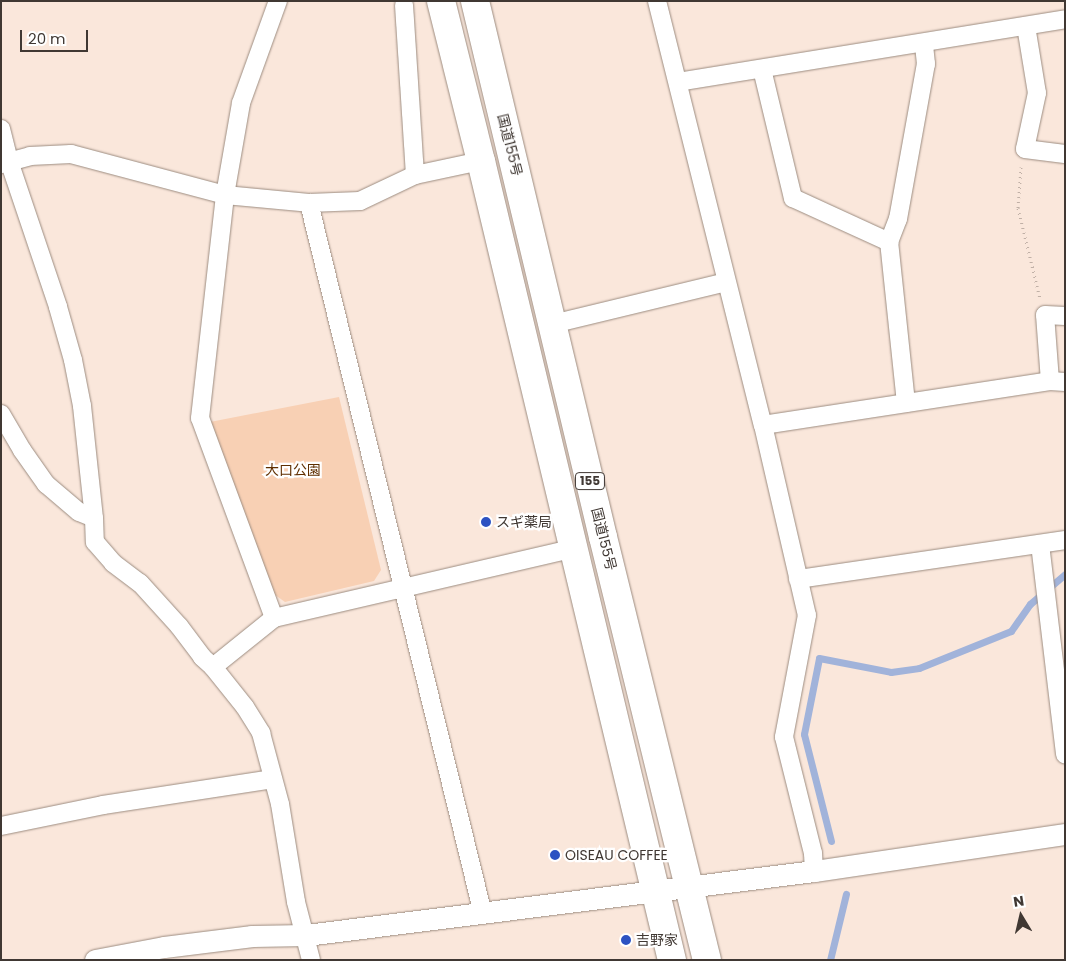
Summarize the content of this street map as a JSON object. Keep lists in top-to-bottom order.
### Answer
{
  "streets": {
    "highway": ["国道155号", "155"]
  },
  "parks": ["大口公園"],
  "places": ["スギ薬局", "OISEAU COFFEE", "吉野家"],
  "scale_bar": "20 m",
  "north": "top"
}
